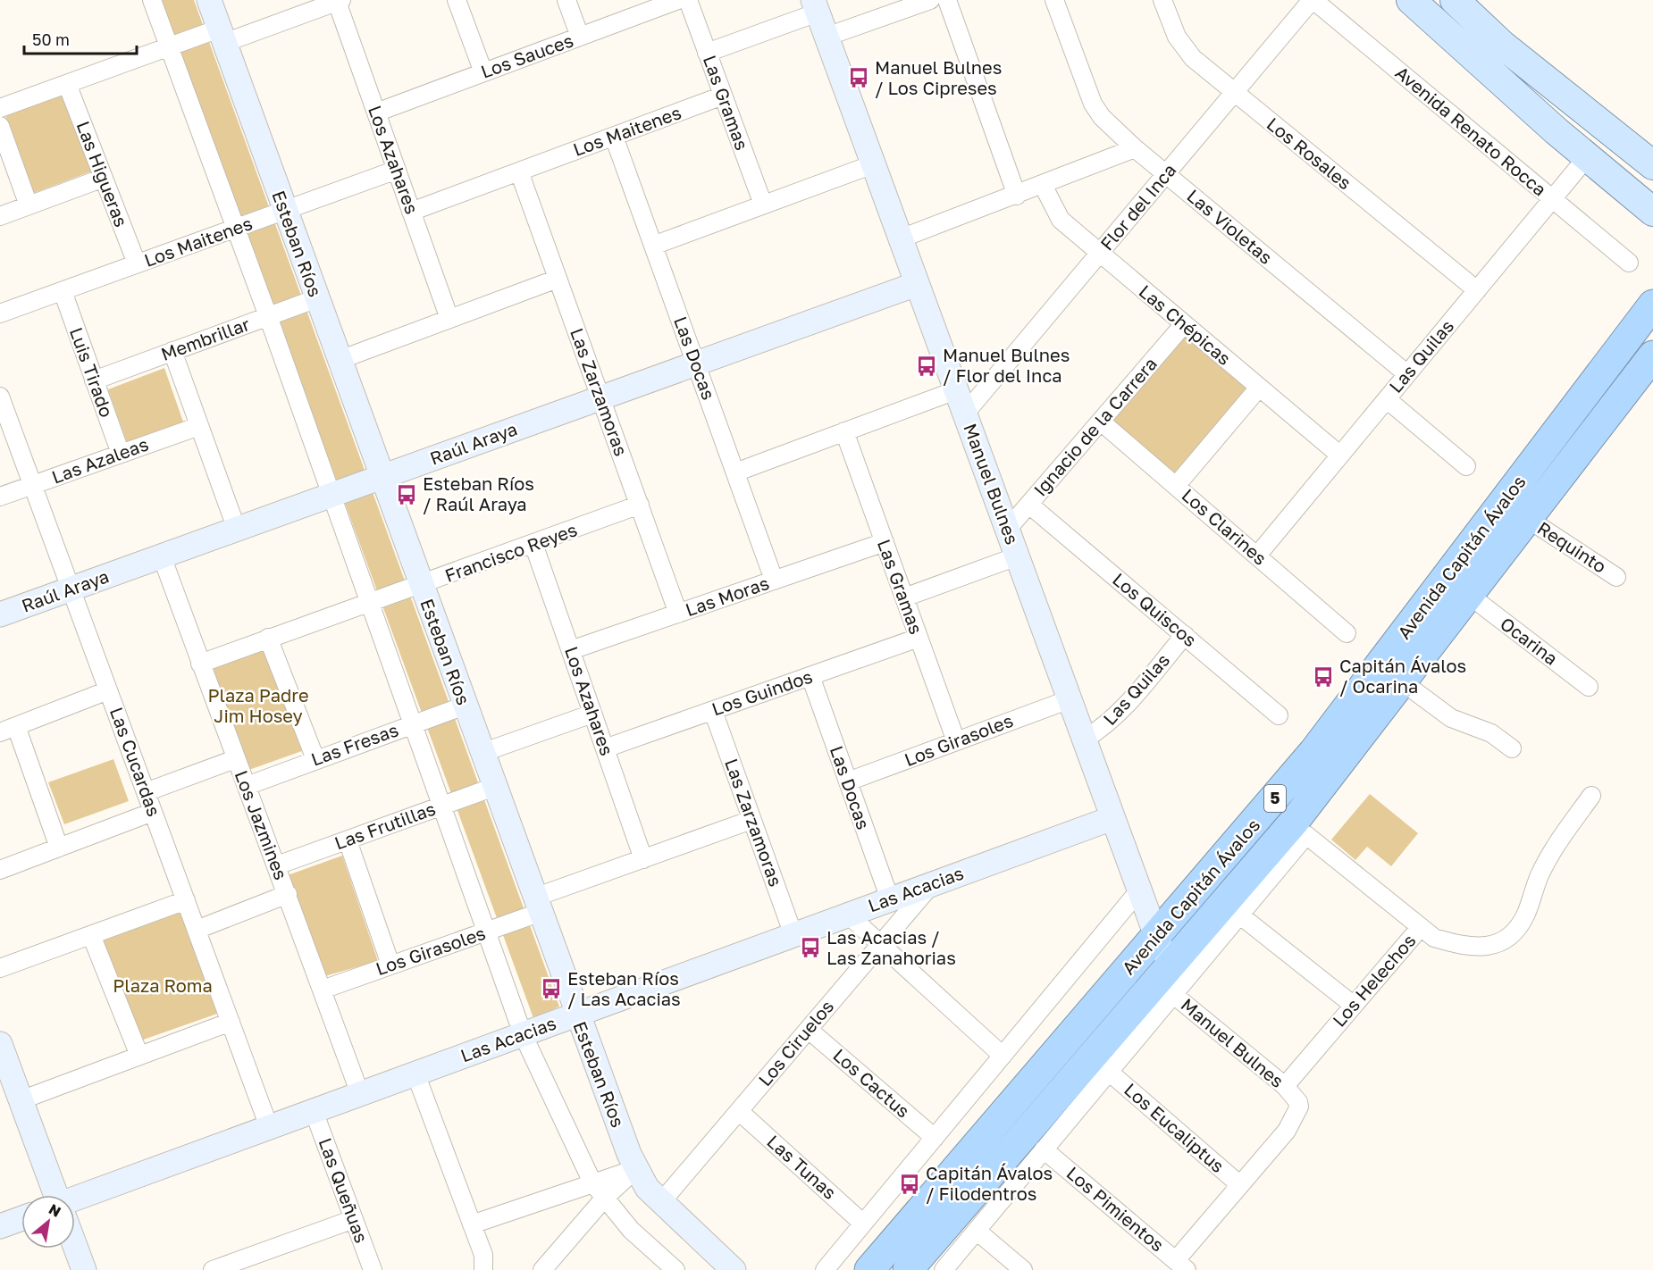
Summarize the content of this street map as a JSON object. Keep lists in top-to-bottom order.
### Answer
{
  "streets": {
    "highway": ["Avenida Capitán Ávalos", "5"],
    "street": [
      "Los Sauces",
      "Las Gramas",
      "Los Maitenes",
      "Avenida Renato Rocca",
      "Los Rosales",
      "Los Azahares",
      "Las Higueras",
      "Flor del Inca",
      "Las Violetas",
      "Esteban Ríos",
      "Las Chépicas",
      "Membrillar",
      "Las Quilas",
      "Las Docas",
      "Luis Tirado",
      "Las Zarzamoras",
      "Ignacio de la Carrera",
      "Raúl Araya",
      "Las Azaleas",
      "Manuel Bulnes",
      "Los Clarines",
      "Requinto",
      "Francisco Reyes",
      "Las Moras",
      "Los Quiscos",
      "Ocarina",
      "Los Guindos",
      "Los Girasoles",
      "Las Fresas",
      "Las Cucardas",
      "Los Jazmines",
      "Las Frutillas",
      "Las Acacias",
      "Los Helechos",
      "Los Ciruelos",
      "Los Cactus",
      "Los Eucaliptus",
      "Las Tunas",
      "Las Queñuas",
      "Los Pimientos"
    ]
  },
  "crossings": [
    ["Los Sauces", "Los Azahares"],
    ["Las Gramas", "Los Maitenes"],
    ["Las Gramas", "Las Moras"],
    ["Las Gramas", "Los Guindos"],
    ["Las Gramas", "Los Girasoles"],
    ["Los Maitenes", "Los Azahares"],
    ["Los Maitenes", "Las Higueras"],
    ["Los Maitenes", "Esteban Ríos"],
    ["Los Maitenes", "Las Docas"],
    ["Los Maitenes", "Luis Tirado"],
    ["Los Maitenes", "Las Zarzamoras"],
    ["Avenida Renato Rocca", "Flor del Inca"],
    ["Avenida Renato Rocca", "Las Quilas"],
    ["Los Rosales", "Flor del Inca"],
    ["Los Rosales", "Las Quilas"],
    ["Los Azahares", "Francisco Reyes"],
    ["Los Azahares", "Las Moras"],
    ["Los Azahares", "Los Guindos"],
    ["Los Azahares", "Los Girasoles"],
    ["Flor del Inca", "Las Violetas"],
    ["Flor del Inca", "Las Chépicas"],
    ["Flor del Inca", "Manuel Bulnes"],
    ["Las Violetas", "Las Quilas"],
    ["Esteban Ríos", "Membrillar"],
    ["Esteban Ríos", "Raúl Araya"],
    ["Esteban Ríos", "Francisco Reyes"],
    ["Esteban Ríos", "Los Girasoles"],
    ["Esteban Ríos", "Las Fresas"],
    ["Esteban Ríos", "Las Frutillas"],
    ["Esteban Ríos", "Las Acacias"],
    ["Esteban Ríos", "Los Ciruelos"],
    ["Las Chépicas", "Las Quilas"],
    ["Las Chépicas", "Ignacio de la Carrera"],
    ["Membrillar", "Luis Tirado"],
    ["Las Quilas", "Manuel Bulnes"],
    ["Las Quilas", "Los Clarines"],
    ["Las Quilas", "Los Quiscos"],
    ["Las Docas", "Raúl Araya"],
    ["Las Docas", "Las Moras"],
    ["Las Docas", "Los Guindos"],
    ["Las Docas", "Los Girasoles"],
    ["Las Docas", "Las Acacias"],
    ["Luis Tirado", "Las Azaleas"],
    ["Las Zarzamoras", "Raúl Araya"],
    ["Las Zarzamoras", "Francisco Reyes"],
    ["Las Zarzamoras", "Las Moras"],
    ["Las Zarzamoras", "Los Guindos"],
    ["Las Zarzamoras", "Los Girasoles"],
    ["Las Zarzamoras", "Las Acacias"],
    ["Ignacio de la Carrera", "Manuel Bulnes"],
    ["Ignacio de la Carrera", "Los Clarines"],
    ["Ignacio de la Carrera", "Los Quiscos"],
    ["Raúl Araya", "Manuel Bulnes"],
    ["Raúl Araya", "Las Cucardas"],
    ["Raúl Araya", "Los Jazmines"],
    ["Las Azaleas", "Las Cucardas"],
    ["Manuel Bulnes", "Avenida Capitán Ávalos"],
    ["Manuel Bulnes", "Los Girasoles"],
    ["Manuel Bulnes", "Las Acacias"],
    ["Manuel Bulnes", "Los Helechos"],
    ["Manuel Bulnes", "Los Eucaliptus"],
    ["Requinto", "Avenida Capitán Ávalos"],
    ["Francisco Reyes", "Los Jazmines"],
    ["Avenida Capitán Ávalos", "Ocarina"],
    ["Avenida Capitán Ávalos", "Los Helechos"],
    ["Avenida Capitán Ávalos", "Los Eucaliptus"],
    ["Avenida Capitán Ávalos", "Los Pimientos"],
    ["Los Girasoles", "Los Jazmines"],
    ["Las Fresas", "Los Jazmines"],
    ["Las Cucardas", "Las Acacias"],
    ["Los Jazmines", "Las Frutillas"],
    ["Los Jazmines", "Las Acacias"],
    ["Las Acacias", "Los Ciruelos"],
    ["Las Acacias", "Las Queñuas"],
    ["Los Ciruelos", "Los Cactus"],
    ["Los Ciruelos", "Las Tunas"]
  ],
  "parks": ["Plaza Padre Jim Hosey", "Plaza Roma"],
  "places": {
    "bus stop": [
      "Manuel Bulnes / Los Cipreses",
      "Manuel Bulnes / Flor del Inca",
      "Esteban Ríos / Raúl Araya",
      "Capitán Ávalos / Ocarina",
      "Las Acacias / Las Zanahorias",
      "Esteban Ríos / Las Acacias",
      "Capitán Ávalos / Filodentros"
    ]
  },
  "scale_bar": "50 m",
  "north": "top right"
}
